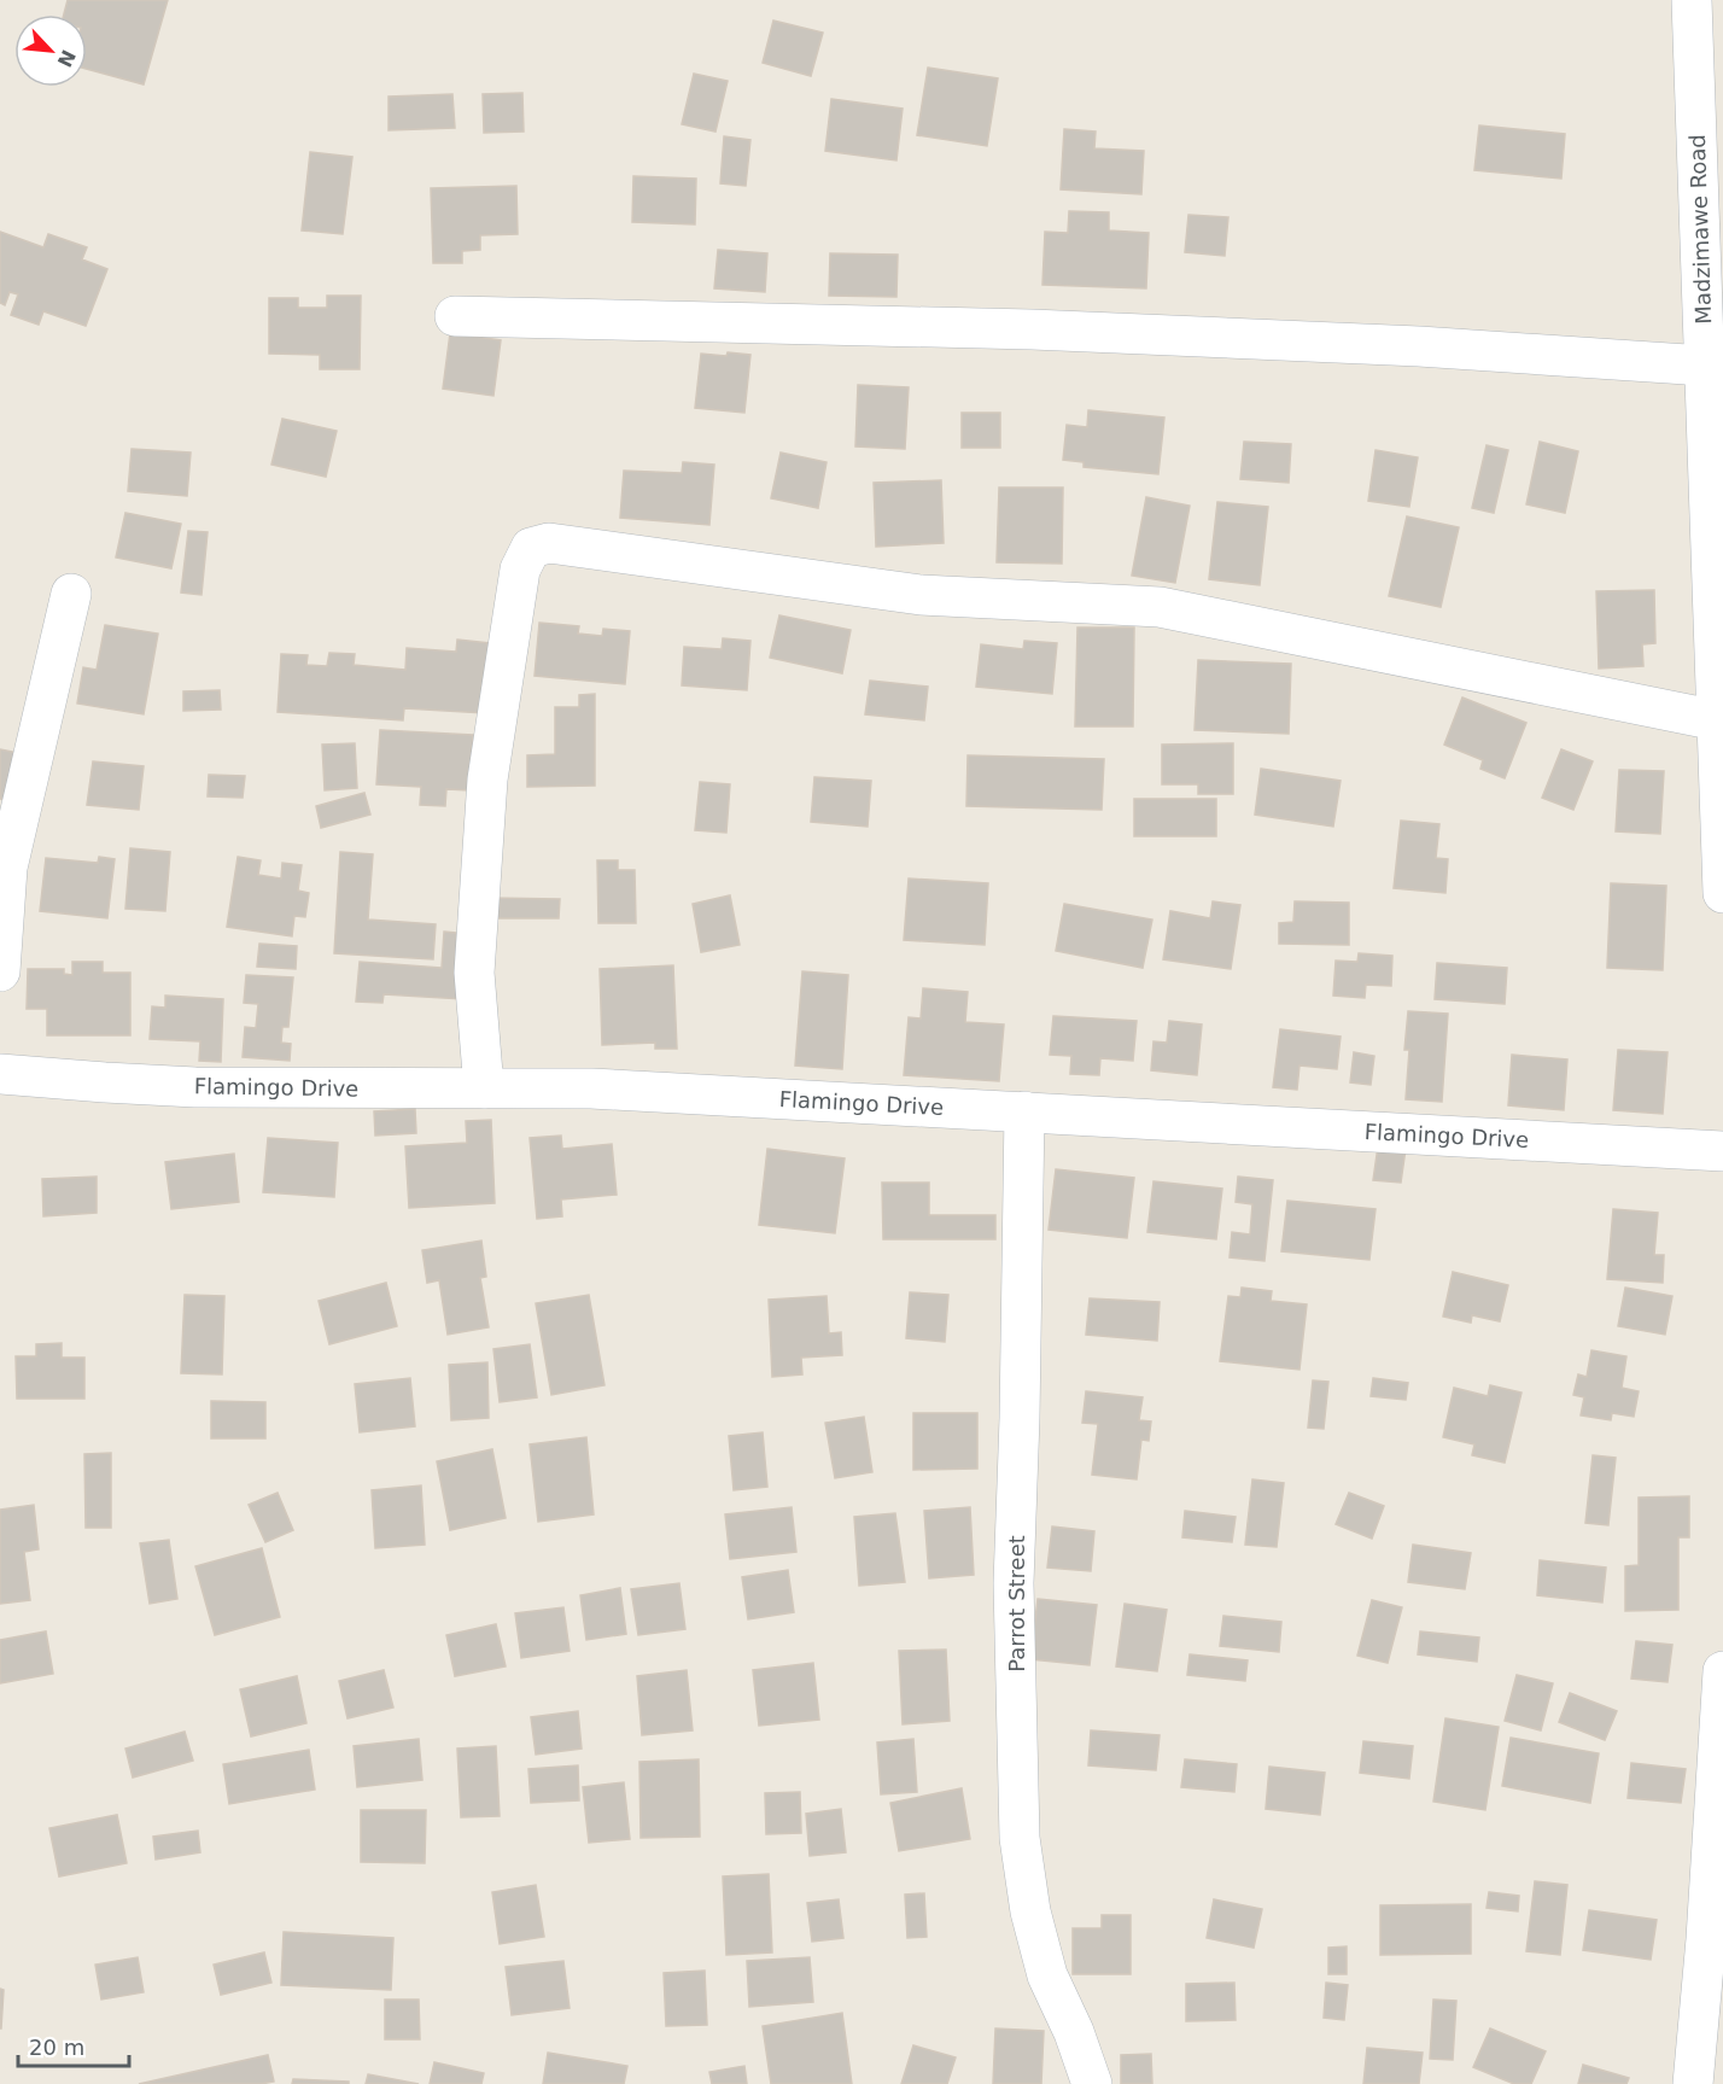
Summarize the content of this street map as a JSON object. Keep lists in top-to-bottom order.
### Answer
{
  "streets": {
    "street": ["Madzimawe Road", "Flamingo Drive", "Parrot Street"]
  },
  "crossings": [
    ["Flamingo Drive", "Parrot Street"]
  ],
  "scale_bar": "20 m",
  "north": "bottom right"
}
